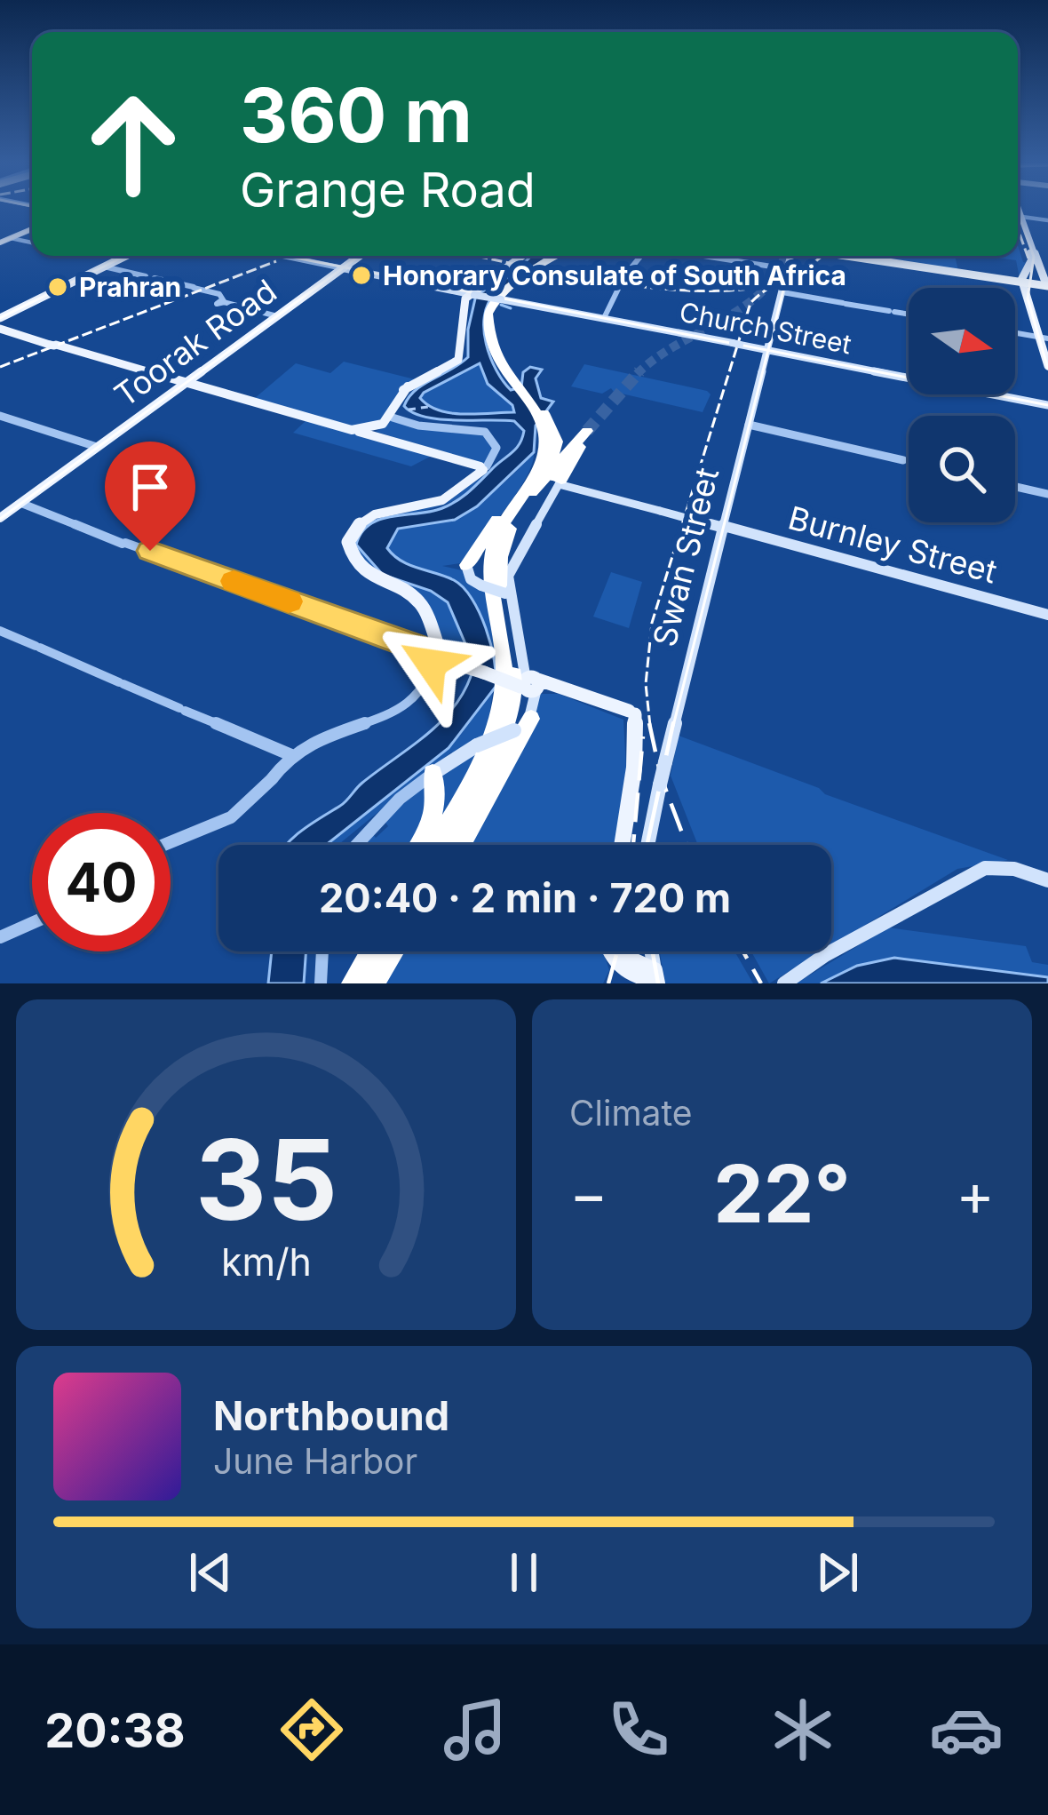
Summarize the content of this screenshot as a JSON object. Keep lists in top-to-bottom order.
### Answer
{
  "streets": {
    "main road": [
      "Church Street",
      "Toorak Road",
      "Burnley Street",
      "Swan Street"
    ]
  },
  "crossings": [
    ["Church Street", "Toorak Road"],
    ["Church Street", "Swan Street"],
    ["Burnley Street", "Swan Street"]
  ],
  "places": ["Honorary Consulate of South Africa", "Prahran"],
  "north": "right",
  "page": {
    "turn": ["360 m", "Grange Road"],
    "limit": "40",
    "trip": "20:40 · 2 min · 720 m",
    "tile": "Climate",
    "heat": ["−", "22°", "+"],
    "song": ["Northbound", "June Harbor"],
    "tabs": "20:38",
    "gauge": ["35", "km/h"]
  }
}
